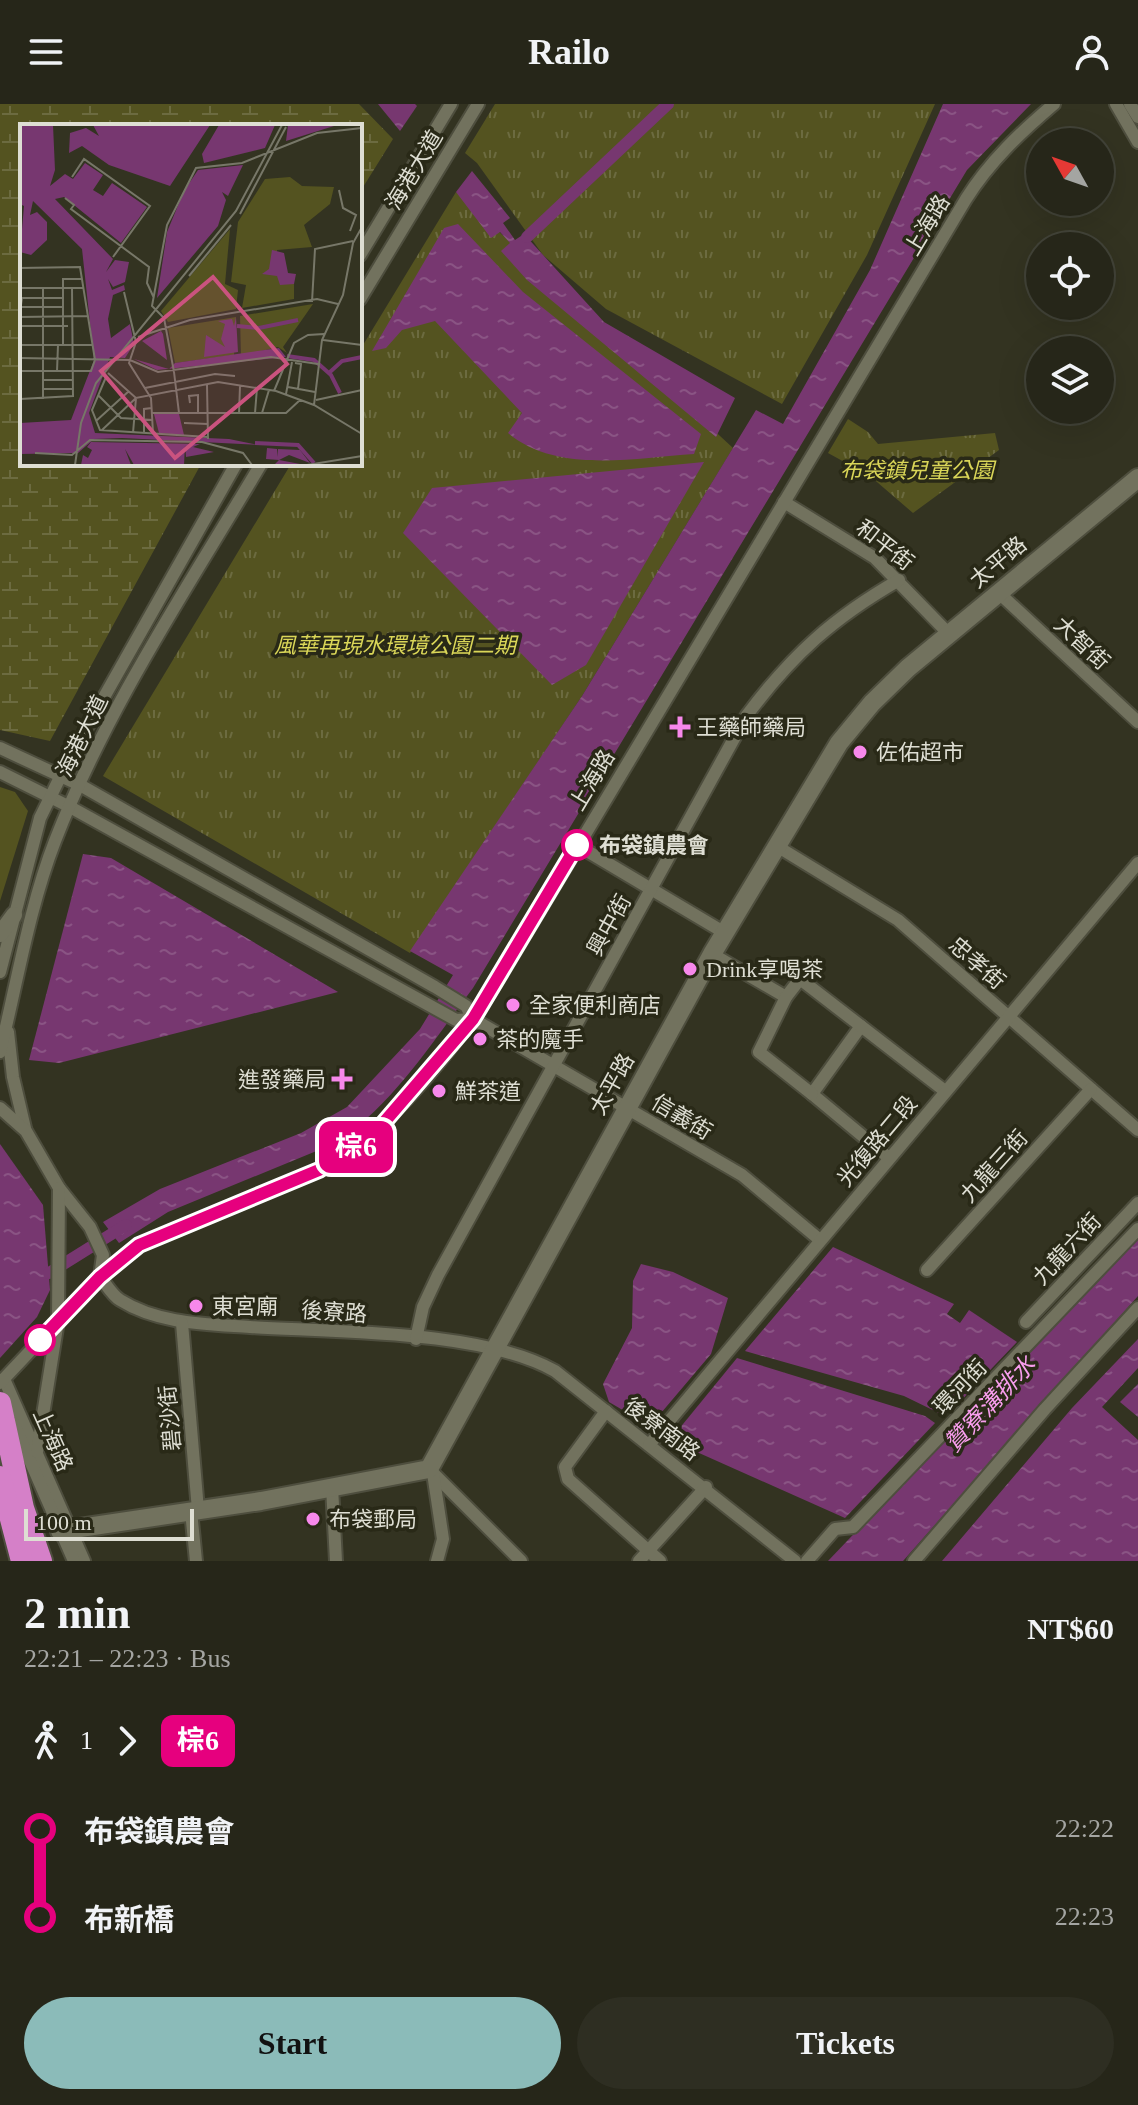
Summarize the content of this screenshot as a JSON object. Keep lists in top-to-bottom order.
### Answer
{
  "streets": {
    "main road": ["太平路"],
    "street": [
      "海港大道",
      "上海路",
      "和平街",
      "大智街",
      "興中街",
      "忠孝街",
      "信義街",
      "光復路二段",
      "九龍三街",
      "九龍六街",
      "後寮路",
      "環河街",
      "碧沙街",
      "後寮南路"
    ]
  },
  "crossings": [
    ["上海路", "和平街"],
    ["上海路", "太平路"],
    ["上海路", "信義街"],
    ["上海路", "後寮路"],
    ["和平街", "太平路"],
    ["和平街", "興中街"],
    ["太平路", "大智街"],
    ["太平路", "忠孝街"],
    ["太平路", "信義街"],
    ["太平路", "後寮路"],
    ["太平路", "碧沙街"],
    ["太平路", "後寮南路"],
    ["興中街", "信義街"],
    ["興中街", "後寮路"],
    ["忠孝街", "光復路二段"],
    ["忠孝街", "九龍三街"],
    ["信義街", "光復路二段"],
    ["光復路二段", "後寮南路"],
    ["後寮路", "碧沙街"],
    ["後寮路", "後寮南路"]
  ],
  "water": ["贊寮溝排水"],
  "parks": ["布袋鎮兒童公園", "風華再現水環境公園二期"],
  "places": {
    "health": ["王藥師藥局", "進發藥局"],
    "other": [
      "佐佑超市",
      "布袋鎮農會",
      "Drink享喝茶",
      "全家便利商店",
      "茶的魔手",
      "鮮茶道",
      "東宮廟",
      "布袋郵局"
    ]
  },
  "lines": ["bus line 棕6"],
  "scale_bar": "100 m",
  "north": "top left",
  "page": {
    "header": "Railo",
    "on_map": "棕6",
    "scale": "100 m",
    "heading": ["2 min", "22:21 – 22:23 · Bus", "NT$60"],
    "legs": ["1", "棕6"],
    "list": [
      {
        "name": "布袋鎮農會",
        "value": "22:22"
      },
      {
        "name": "布新橋",
        "value": "22:23"
      }
    ],
    "buttons": ["Start", "Tickets"]
  }
}
